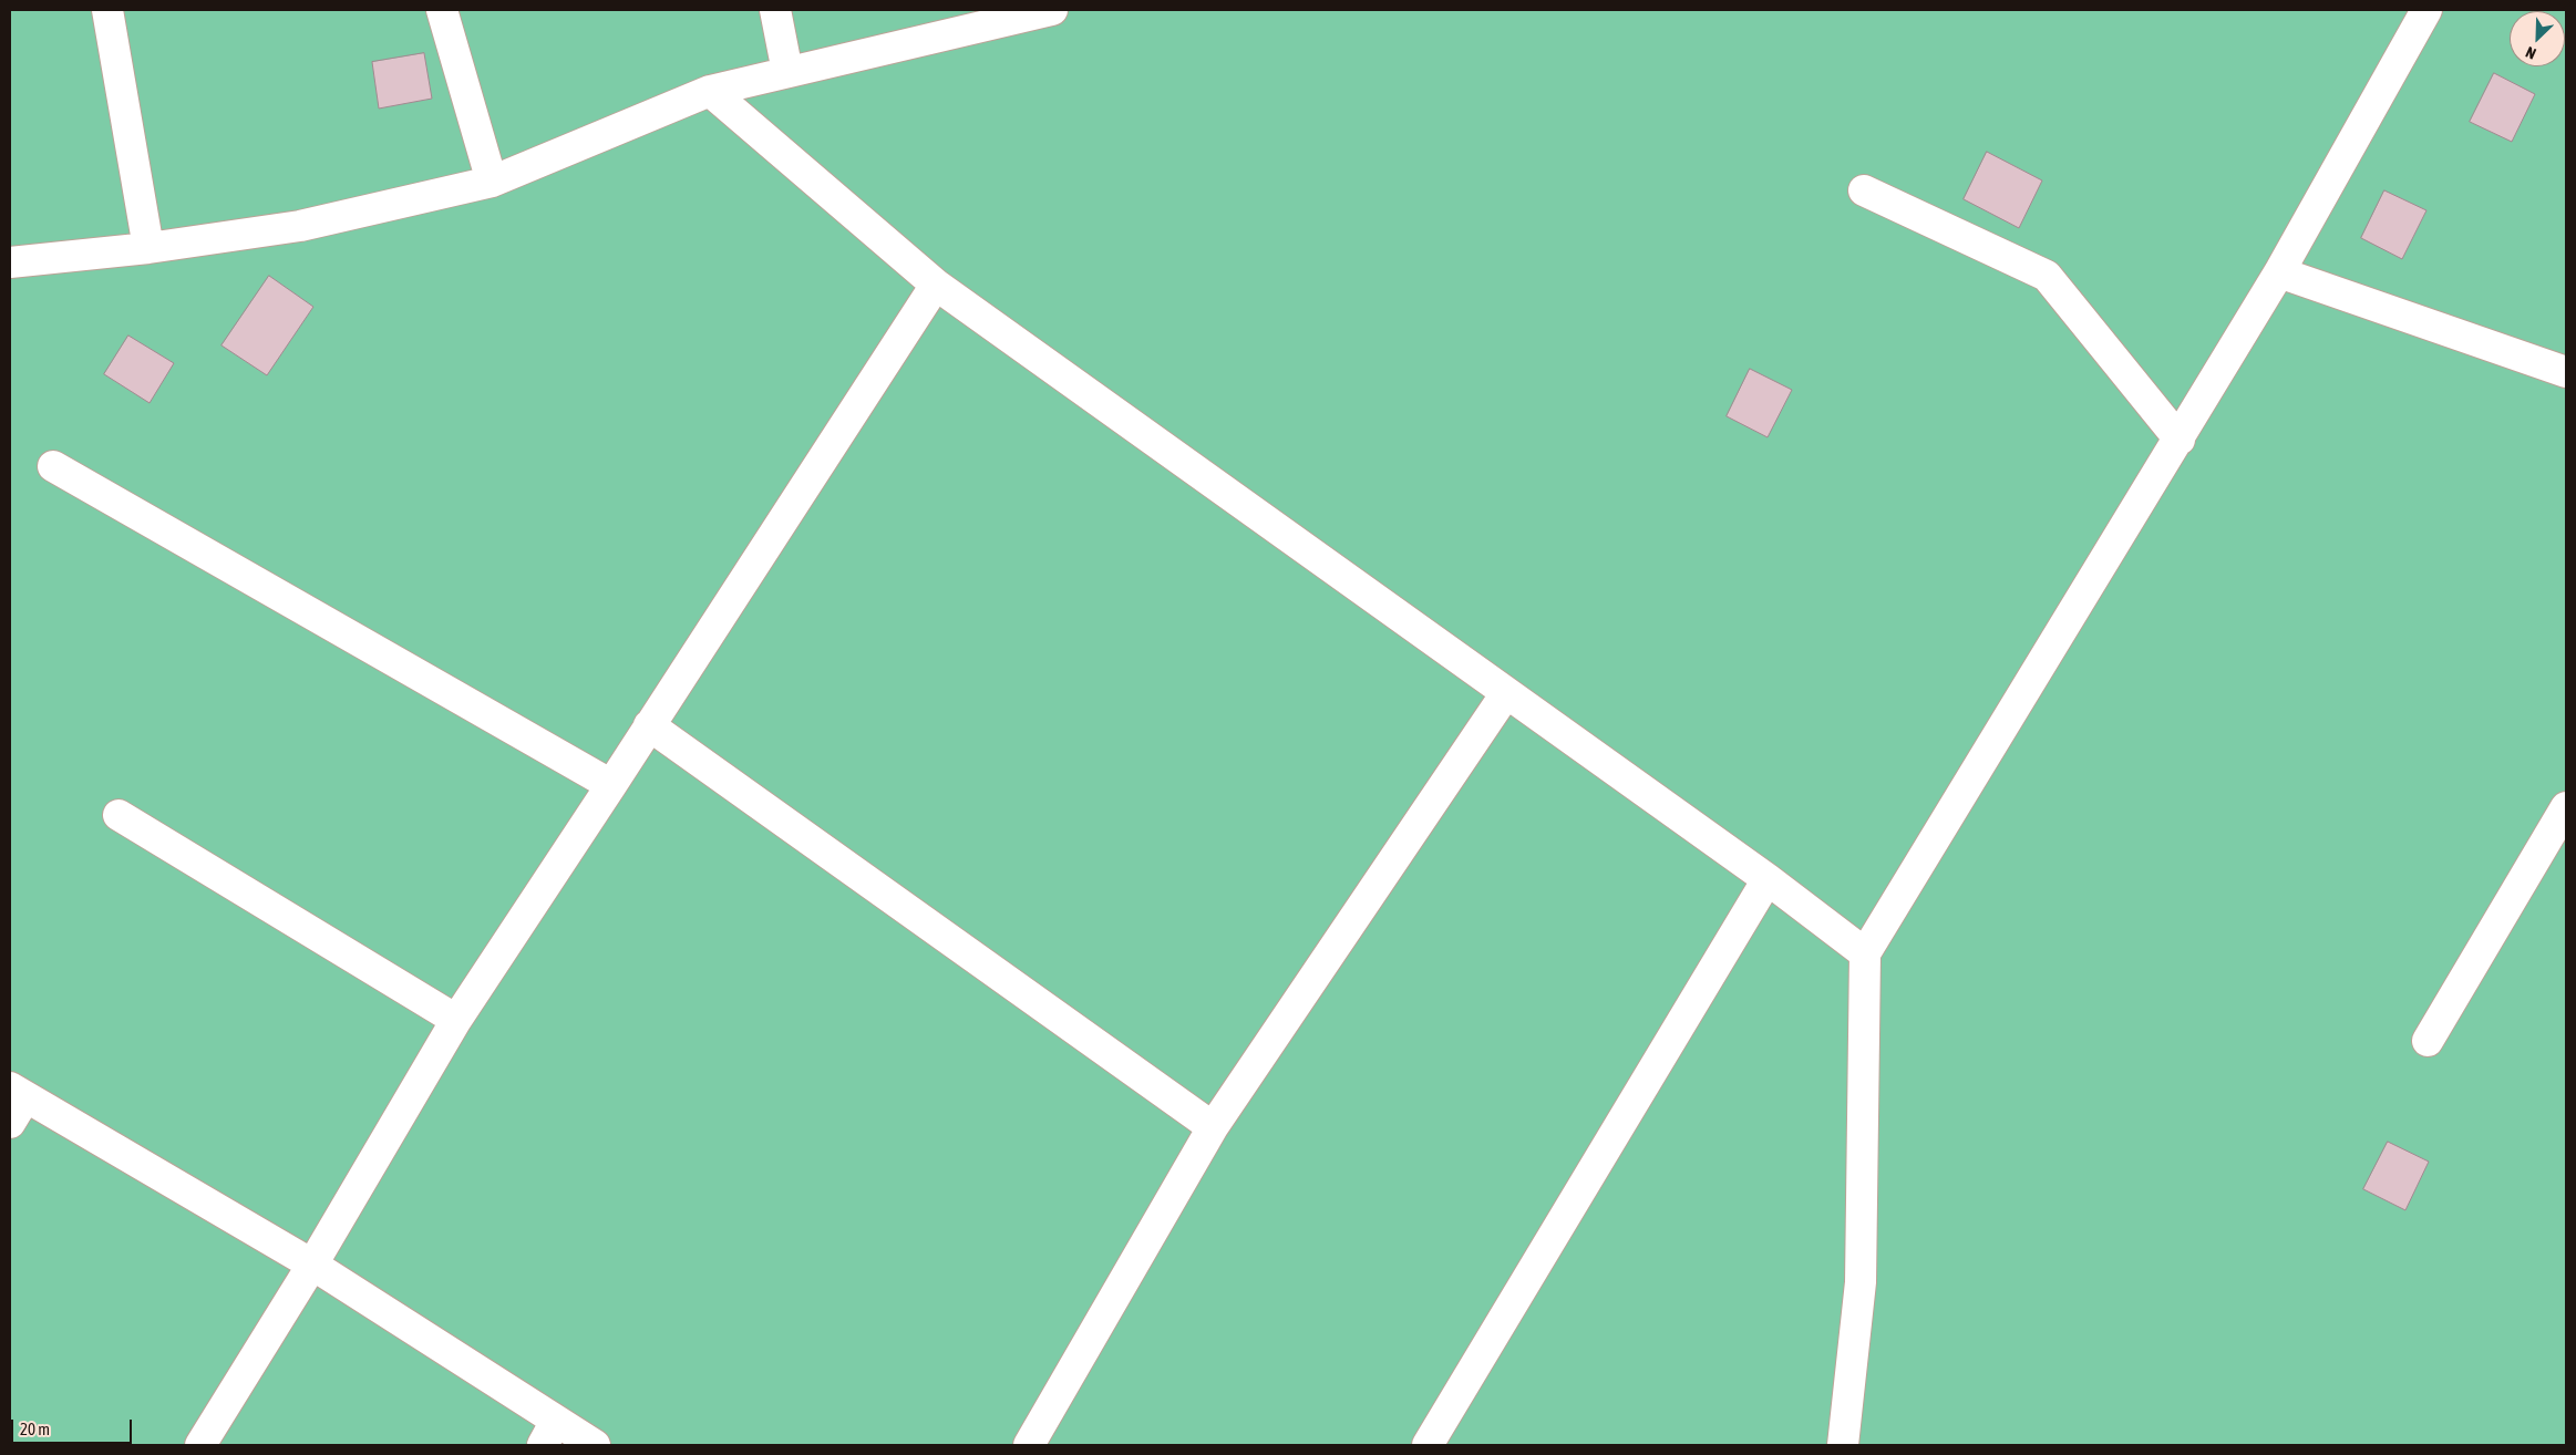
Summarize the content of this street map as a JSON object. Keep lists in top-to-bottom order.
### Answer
{
  "scale_bar": "20 m",
  "north": "bottom left"
}
